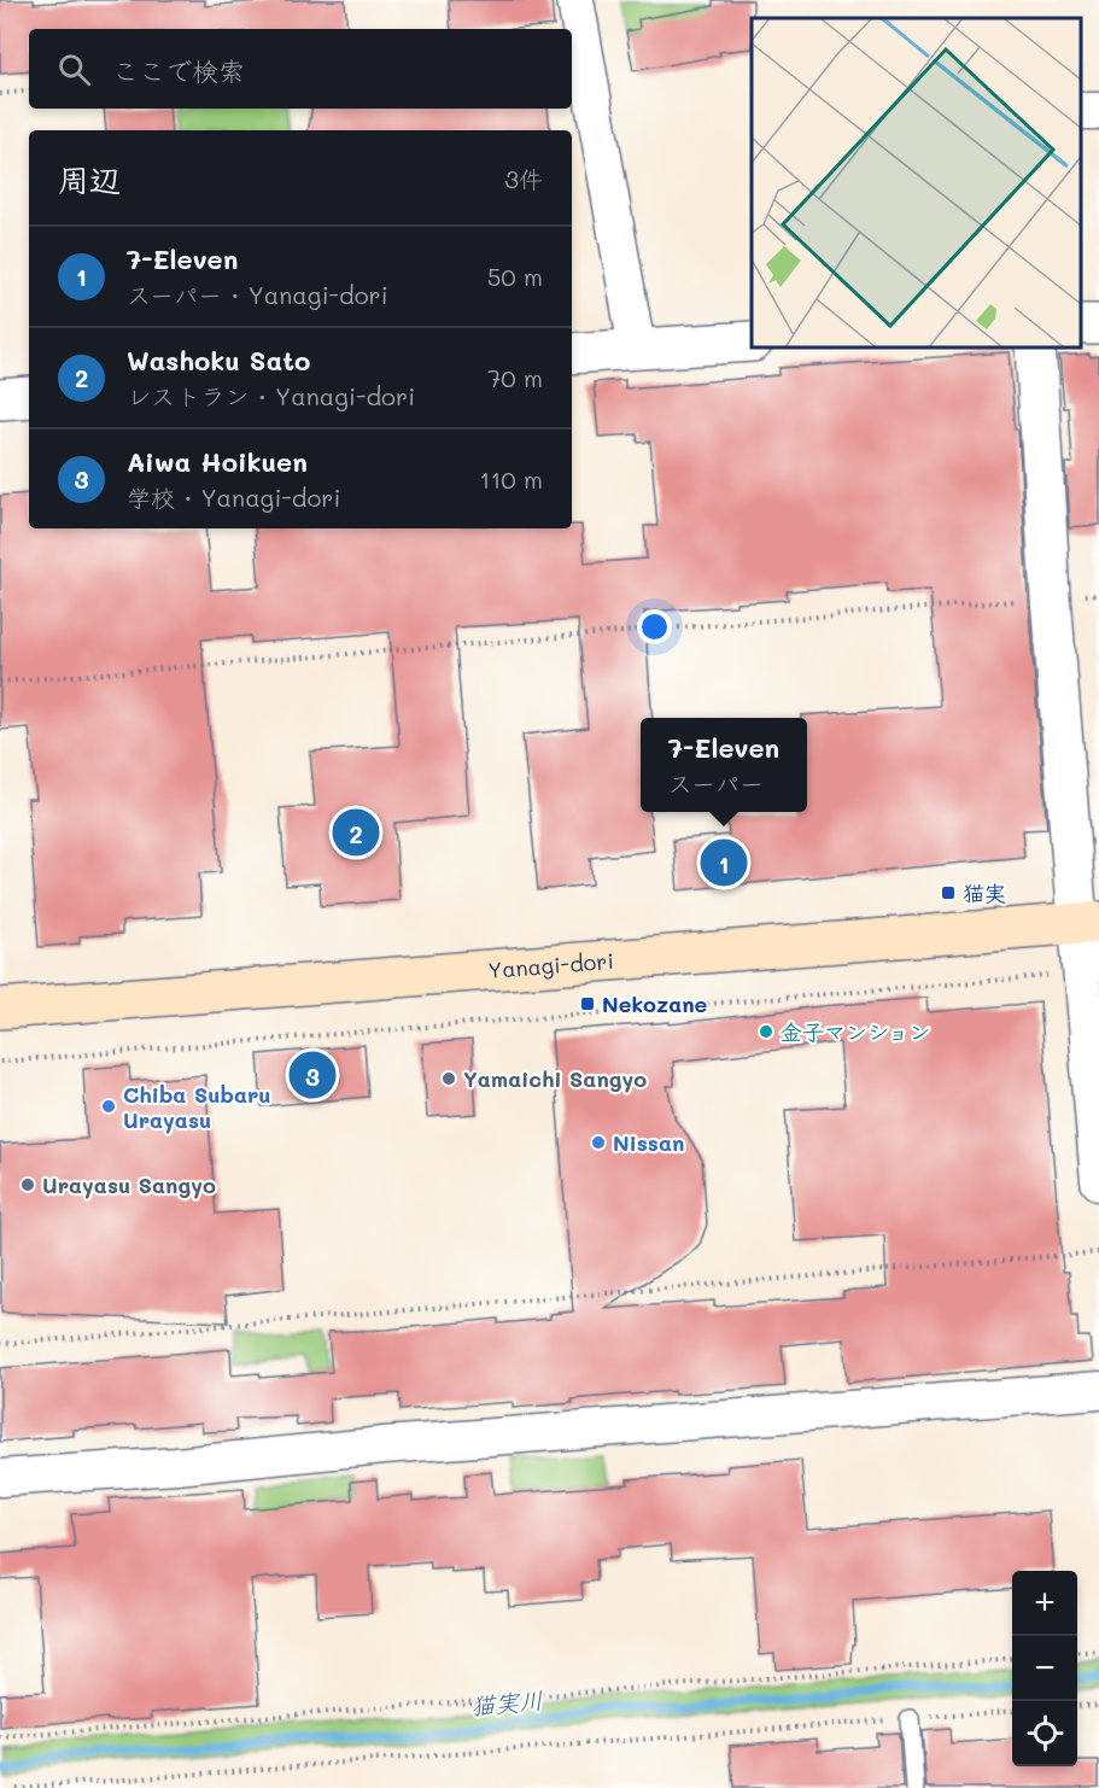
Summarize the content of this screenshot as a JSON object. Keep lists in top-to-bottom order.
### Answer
{
  "streets": {
    "main road": ["Yanagi-dori"]
  },
  "water": ["猫実川"],
  "places": {
    "transit": ["猫実", "Nekozane"],
    "other": [
      "金子マンション",
      "Yamaichi Sangyo",
      "Chiba Subaru Urayasu",
      "Nissan",
      "Urayasu Sangyo"
    ]
  },
  "page": {
    "search": "ここで検索",
    "heading": ["周辺", "3件"],
    "list": [
      {
        "mark": "1",
        "name": "7-Eleven",
        "note": "スーパー · Yanagi-dori",
        "value": "50 m"
      },
      {
        "mark": "2",
        "name": "Washoku Sato",
        "note": "レストラン · Yanagi-dori",
        "value": "70 m"
      },
      {
        "mark": "3",
        "name": "Aiwa Hoikuen",
        "note": "学校 · Yanagi-dori",
        "value": "110 m"
      }
    ],
    "popup": ["7-Eleven", "スーパー"],
    "pins": ["2", "1", "3"],
    "map_buttons": ["+", "−"]
  }
}
